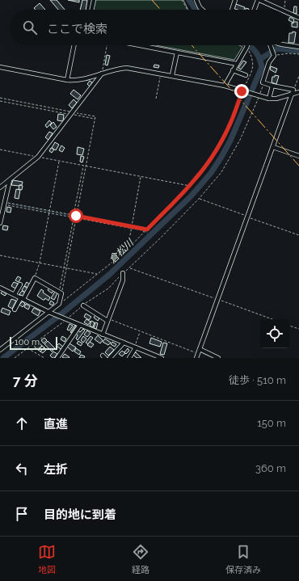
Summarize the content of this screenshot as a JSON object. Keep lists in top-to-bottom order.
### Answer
{
  "water": ["倉松川"],
  "scale_bar": "100 m",
  "page": {
    "search": "ここで検索",
    "scale": "100 m",
    "heading": ["7 分", "徒歩 · 510 m"],
    "list": [
      ["直進", "150 m"],
      ["左折", "360 m"],
      "目的地に到着"
    ],
    "nav": ["地図", "経路", "保存済み"]
  }
}
